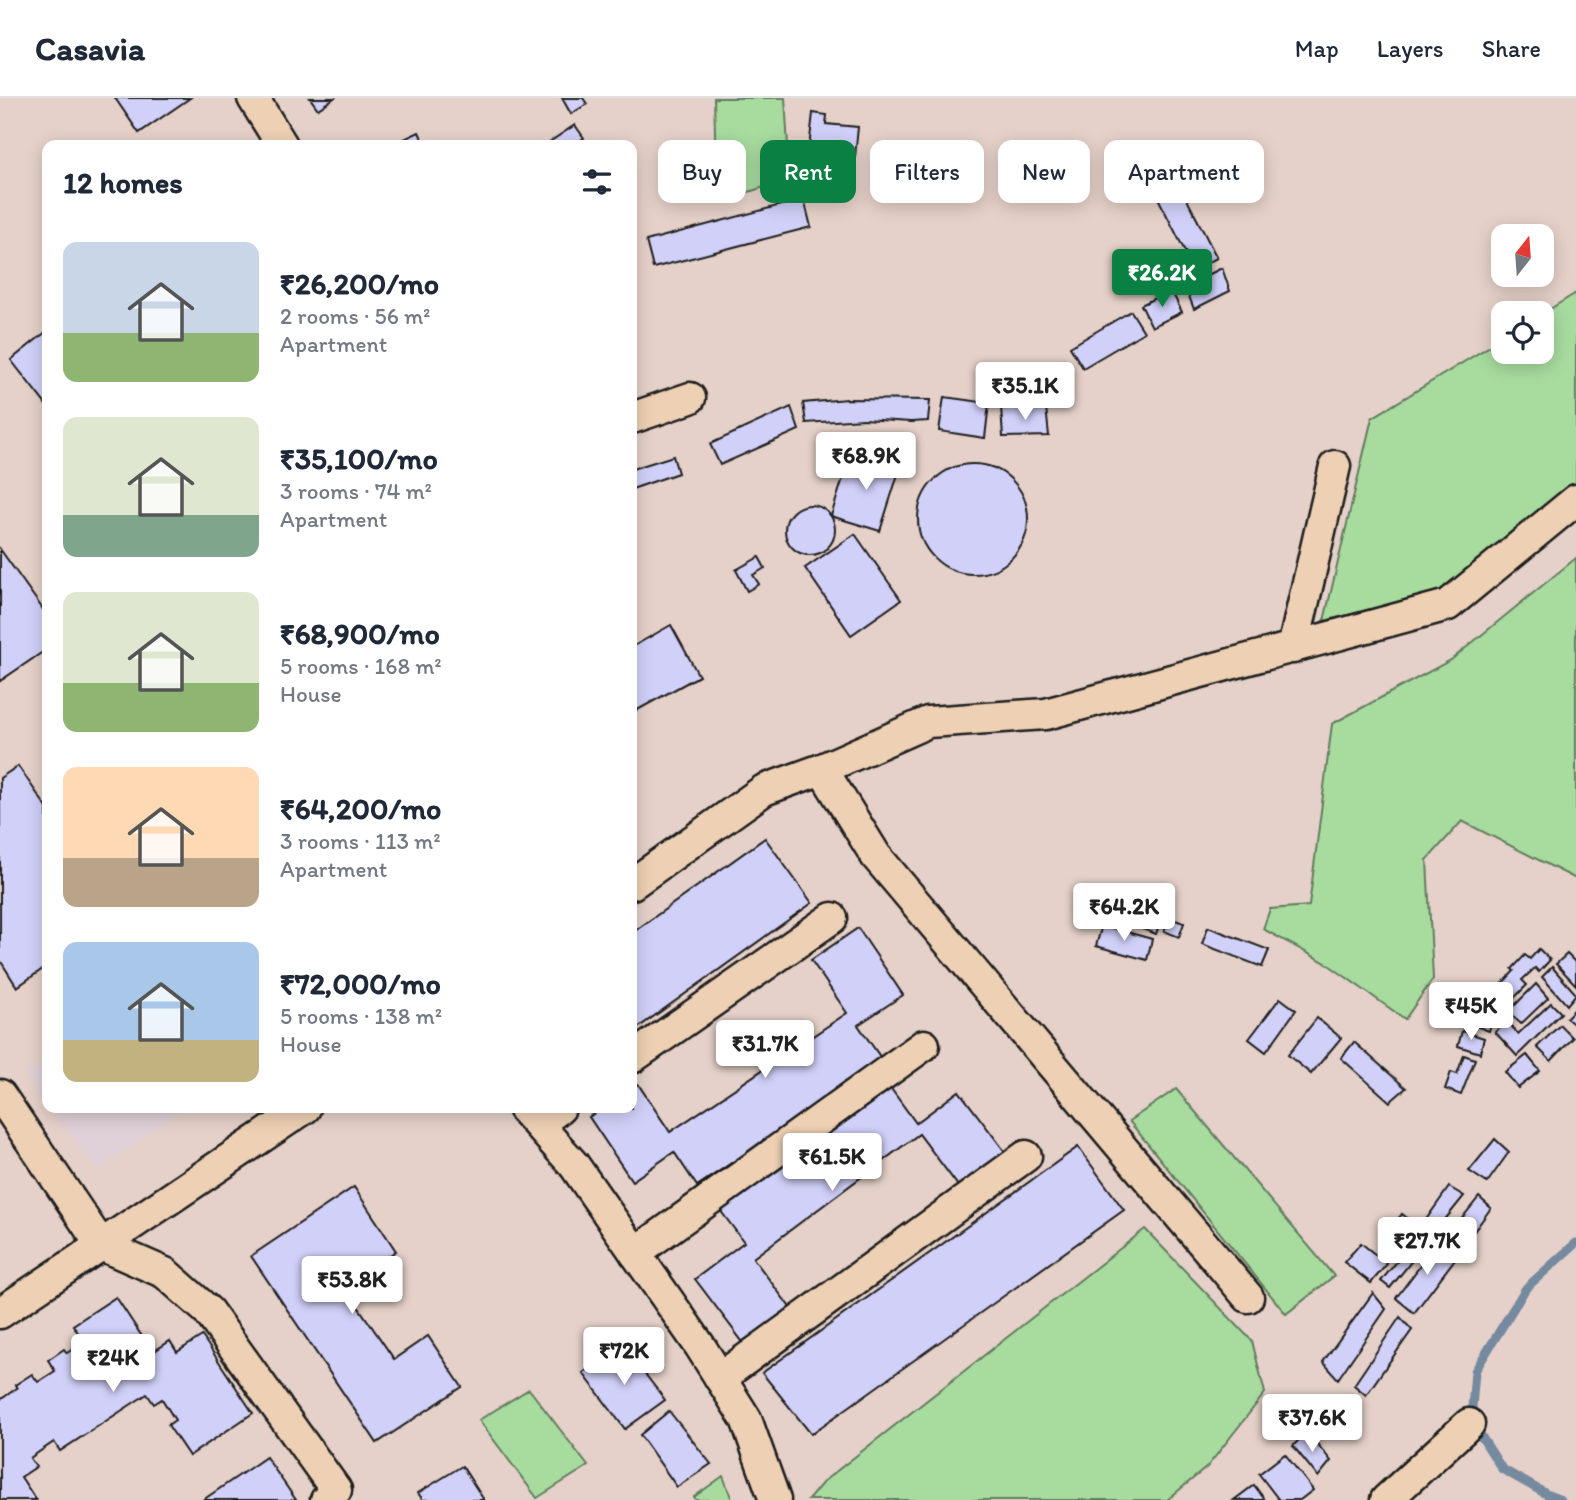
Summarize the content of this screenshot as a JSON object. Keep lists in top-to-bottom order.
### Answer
{
  "north": "top",
  "page": {
    "header": "Casavia",
    "nav": ["Map", "Layers", "Share"],
    "chip": [
      "Buy",
      "Rent",
      "Filters",
      "New",
      "Apartment"
    ],
    "heading": "12 homes",
    "list": [
      {
        "name": "₹26,200/mo",
        "note": "2 rooms · 56 m² · Apartment"
      },
      {
        "name": "₹35,100/mo",
        "note": "3 rooms · 74 m² · Apartment"
      },
      {
        "name": "₹68,900/mo",
        "note": "5 rooms · 168 m² · House"
      },
      {
        "name": "₹64,200/mo",
        "note": "3 rooms · 113 m² · Apartment"
      },
      {
        "name": "₹72,000/mo",
        "note": "5 rooms · 138 m² · House"
      }
    ],
    "price": [
      "₹26.2K",
      "₹35.1K",
      "₹68.9K",
      "₹64.2K",
      "₹45K",
      "₹31.7K",
      "₹61.5K",
      "₹27.7K",
      "₹53.8K",
      "₹72K",
      "₹24K",
      "₹37.6K"
    ]
  }
}
